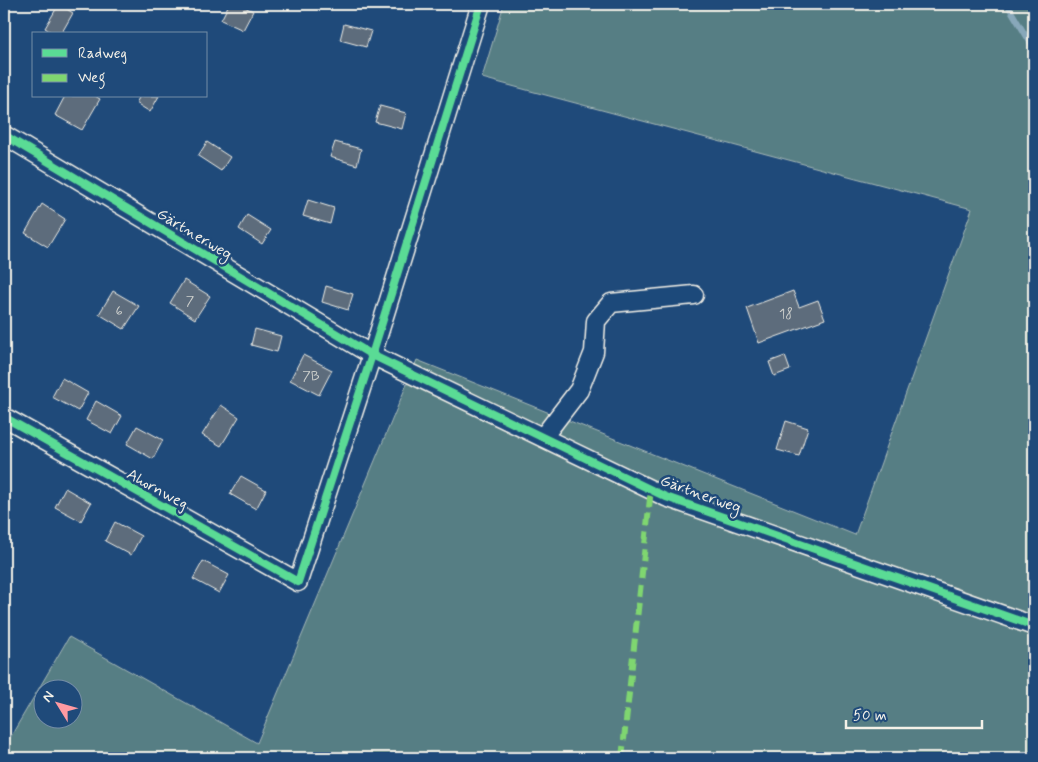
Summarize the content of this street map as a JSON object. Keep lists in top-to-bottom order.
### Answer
{
  "streets": {
    "street": ["Gärtnerweg", "Ahornweg"]
  },
  "crossings": [
    ["Gärtnerweg", "Ahornweg"]
  ],
  "house_numbers": [
    "7",
    "6",
    "18",
    "7B"
  ],
  "legend": ["Radweg", "Weg"],
  "scale_bar": "50 m",
  "north": "top left"
}
